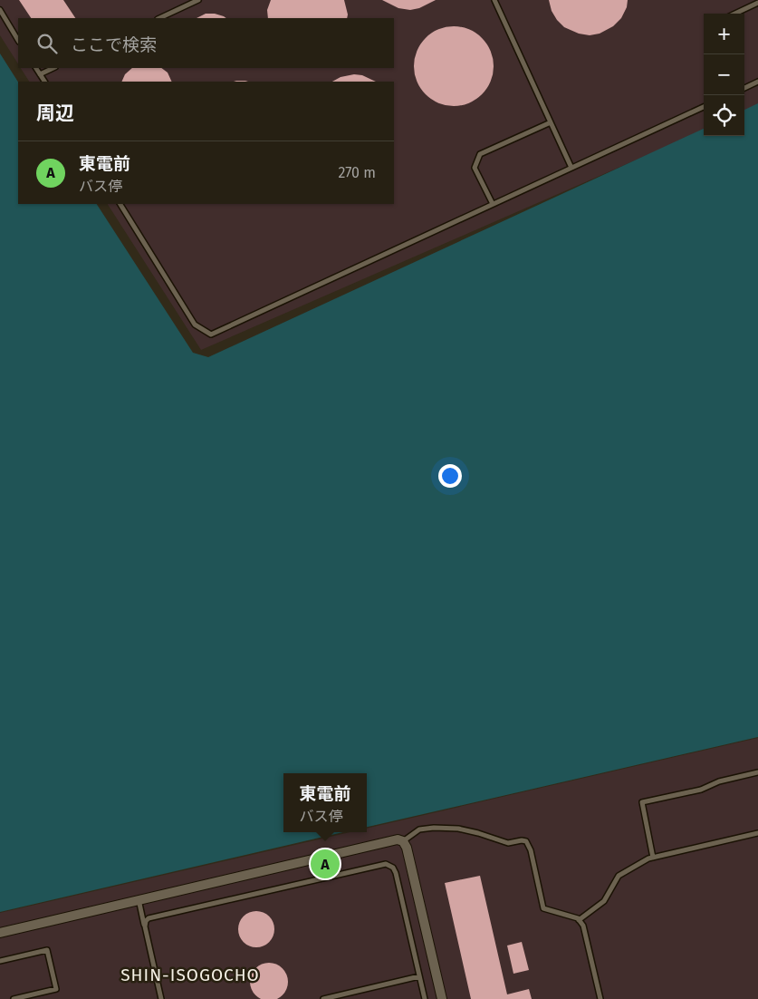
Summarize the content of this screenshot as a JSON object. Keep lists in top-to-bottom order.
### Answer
{
  "districts": ["SHIN-ISOGOCHO"],
  "page": {
    "map_buttons": ["+", "−"],
    "search": "ここで検索",
    "heading": "周辺",
    "list": [
      {
        "mark": "A",
        "name": "東電前",
        "note": "バス停",
        "value": "270 m"
      }
    ],
    "popup": ["東電前", "バス停"],
    "pins": "A"
  }
}
